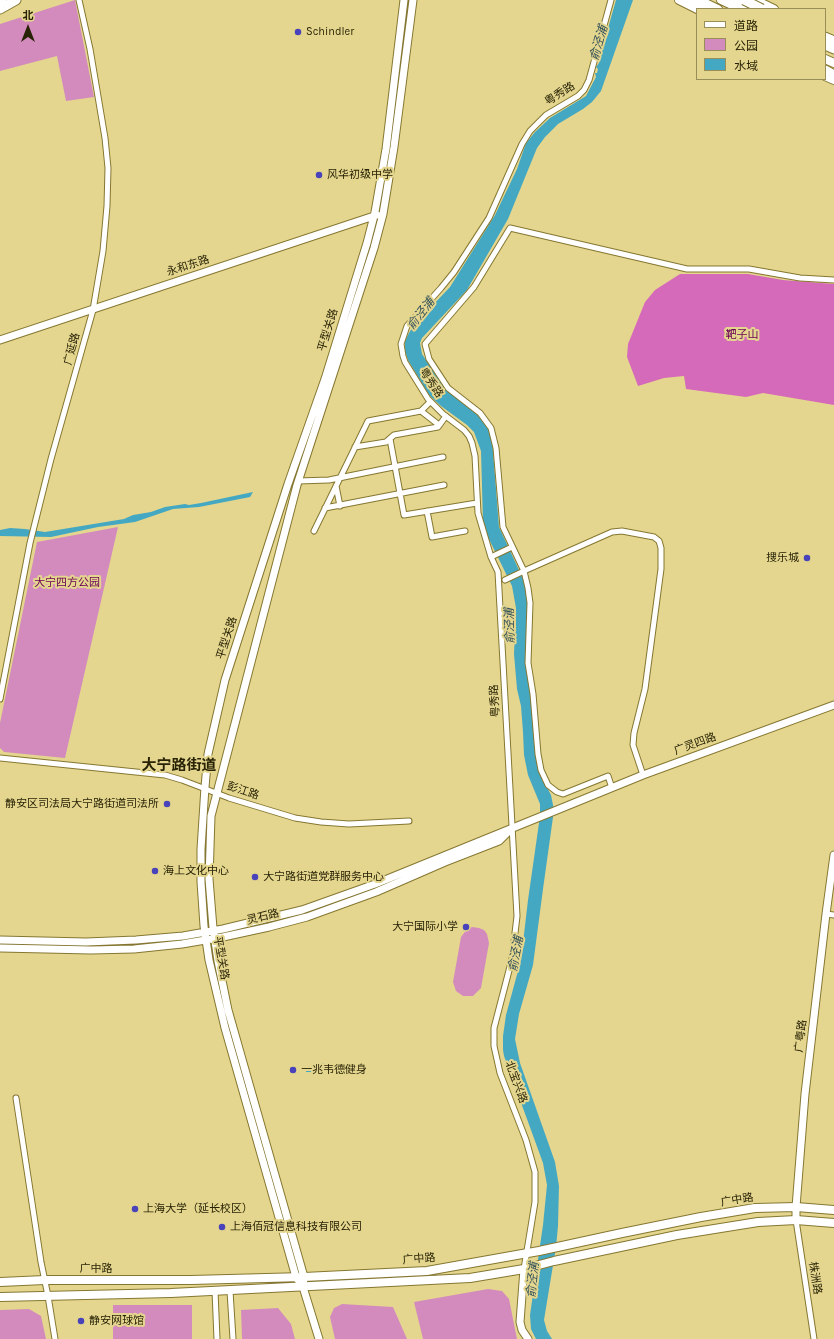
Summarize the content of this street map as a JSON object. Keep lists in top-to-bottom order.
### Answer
{
  "streets": {
    "main road": ["广中路"],
    "street": [
      "粤秀路",
      "永和东路",
      "平型关路",
      "广延路",
      "广灵四路",
      "彭江路",
      "灵石路",
      "广粤路",
      "北宝兴路",
      "株洲路"
    ]
  },
  "crossings": [
    ["粤秀路", "灵石路"],
    ["粤秀路", "北宝兴路"],
    ["永和东路", "平型关路"],
    ["永和东路", "广延路"],
    ["平型关路", "彭江路"],
    ["平型关路", "灵石路"],
    ["平型关路", "广中路"],
    ["广灵四路", "灵石路"],
    ["灵石路", "北宝兴路"],
    ["广粤路", "广中路"],
    ["广粤路", "株洲路"],
    ["北宝兴路", "广中路"],
    ["广中路", "株洲路"]
  ],
  "districts": ["大宁路街道"],
  "water": ["俞泾浦"],
  "parks": ["靶子山", "大宁四方公园"],
  "places": [
    "Schindler",
    "风华初级中学",
    "搜乐城",
    "静安区司法局大宁路街道司法所",
    "海上文化中心",
    "大宁路街道党群服务中心",
    "大宁国际小学",
    "一兆韦德健身",
    "上海大学（延长校区）",
    "上海佰冠信息科技有限公司",
    "静安网球馆"
  ],
  "legend": ["道路", "公园", "水域"],
  "north": "top"
}
